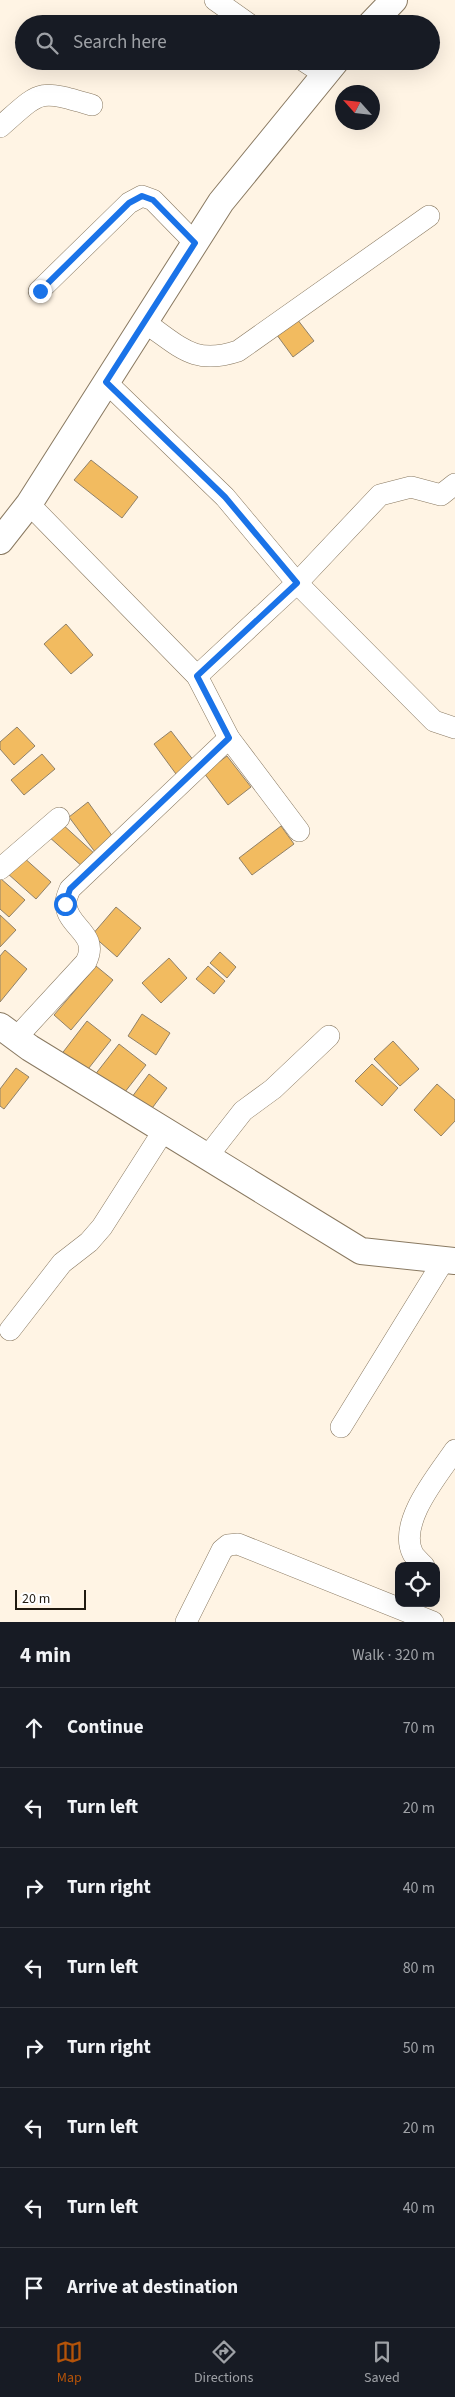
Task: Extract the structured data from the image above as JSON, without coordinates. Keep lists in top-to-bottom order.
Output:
{
  "scale_bar": "20 m",
  "north": "top left",
  "page": {
    "search": "Search here",
    "scale": "20 m",
    "heading": ["4 min", "Walk · 320 m"],
    "list": [
      ["Continue", "70 m"],
      ["Turn left", "20 m"],
      ["Turn right", "40 m"],
      ["Turn left", "80 m"],
      ["Turn right", "50 m"],
      ["Turn left", "20 m"],
      ["Turn left", "40 m"],
      "Arrive at destination"
    ],
    "nav": ["Map", "Directions", "Saved"]
  }
}
